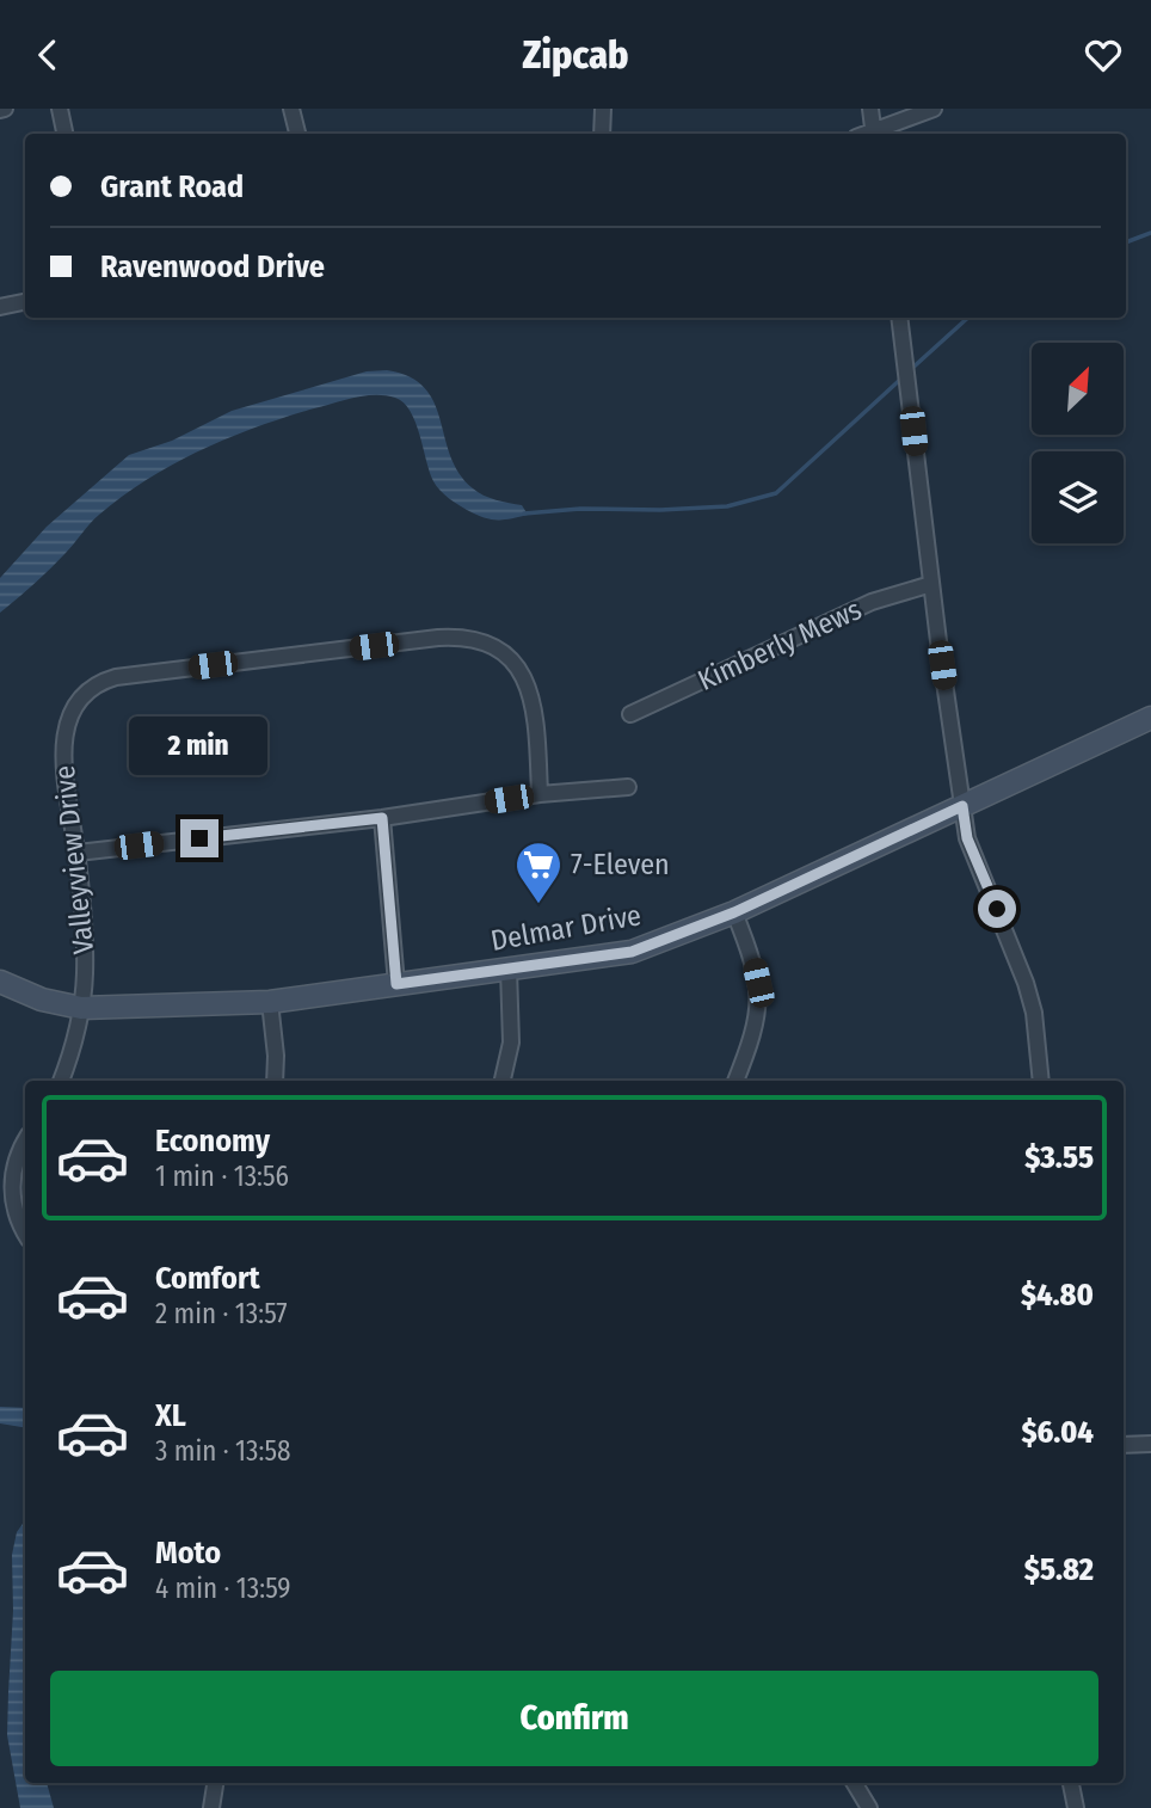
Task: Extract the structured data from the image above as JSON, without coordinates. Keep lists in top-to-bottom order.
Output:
{
  "streets": {
    "street": ["Kimberly Mews", "Valleyview Drive", "Delmar Drive"]
  },
  "crossings": [
    ["Valleyview Drive", "Delmar Drive"]
  ],
  "places": {
    "supermarket": ["7-Eleven"]
  },
  "north": "top right",
  "page": {
    "header": "Zipcab",
    "banner": ["Grant Road", "Ravenwood Drive"],
    "bubble": "2 min",
    "list": [
      {
        "name": "Economy",
        "note": "1 min · 13:56",
        "value": "$3.55"
      },
      {
        "name": "Comfort",
        "note": "2 min · 13:57",
        "value": "$4.80"
      },
      {
        "name": "XL",
        "note": "3 min · 13:58",
        "value": "$6.04"
      },
      {
        "name": "Moto",
        "note": "4 min · 13:59",
        "value": "$5.82"
      }
    ],
    "buttons": "Confirm"
  }
}
